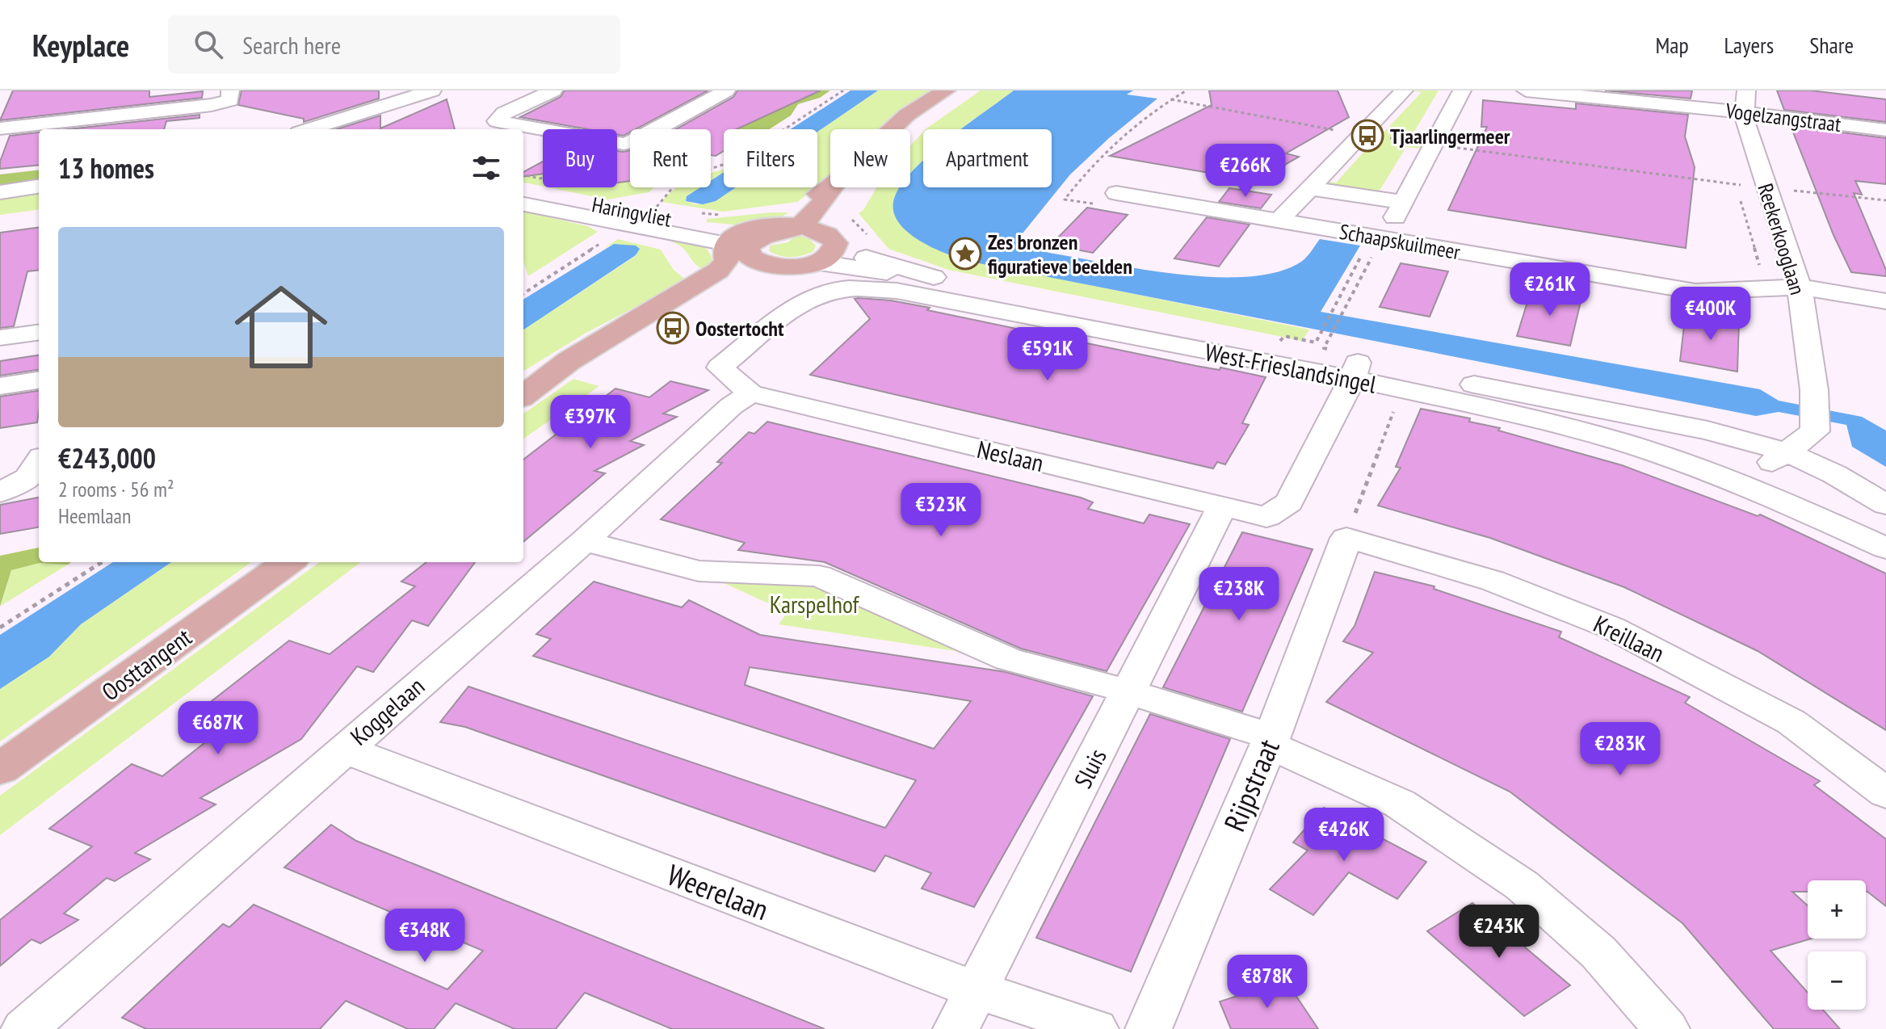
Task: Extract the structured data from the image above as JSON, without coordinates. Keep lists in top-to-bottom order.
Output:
{
  "streets": {
    "main road": ["Oosttangent"],
    "street": [
      "Vogelzangstraat",
      "Haringvliet",
      "Reekerkooglaan",
      "Schaapskuilmeer",
      "West-Frieslandsingel",
      "Neslaan",
      "Kreillaan",
      "Koggelaan",
      "Sluis",
      "Rijpstraat",
      "Weerelaan"
    ]
  },
  "crossings": [
    ["Vogelzangstraat", "Reekerkooglaan"],
    ["Reekerkooglaan", "Schaapskuilmeer"],
    ["Reekerkooglaan", "West-Frieslandsingel"],
    ["West-Frieslandsingel", "Neslaan"],
    ["Neslaan", "Koggelaan"],
    ["Neslaan", "Sluis"],
    ["Kreillaan", "Rijpstraat"],
    ["Koggelaan", "Weerelaan"],
    ["Sluis", "Weerelaan"]
  ],
  "parks": ["Karspelhof"],
  "places": {
    "bus stop": ["Tjaarlingermeer", "Oostertocht"],
    "place": ["Zes bronzen figuratieve beelden"]
  },
  "page": {
    "header": "Keyplace",
    "search": "Search here",
    "nav": ["Map", "Layers", "Share"],
    "chip": [
      "Buy",
      "Rent",
      "Filters",
      "New",
      "Apartment"
    ],
    "heading": "13 homes",
    "price": [
      "€266K",
      "€261K",
      "€400K",
      "€591K",
      "€397K",
      "€323K",
      "€238K",
      "€687K",
      "€283K",
      "€426K",
      "€243K",
      "€348K",
      "€878K"
    ],
    "list": [
      {
        "name": "€243,000",
        "note": "2 rooms · 56 m² · Heemlaan"
      }
    ],
    "map_buttons": ["+", "−"]
  }
}
